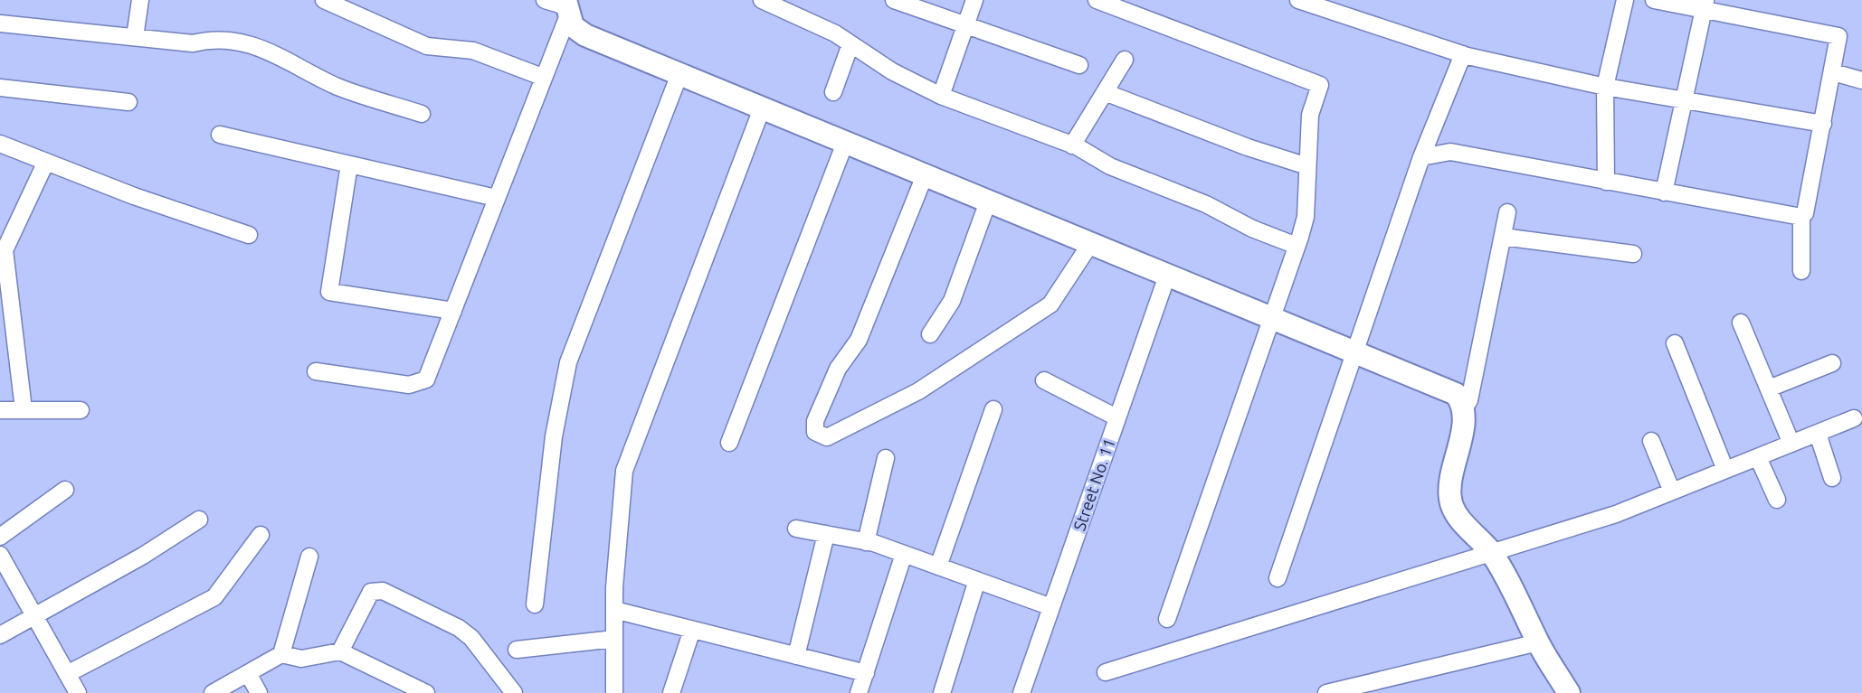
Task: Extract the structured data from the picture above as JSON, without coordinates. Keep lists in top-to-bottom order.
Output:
{
  "streets": {
    "street": ["Street No. 11"]
  }
}
